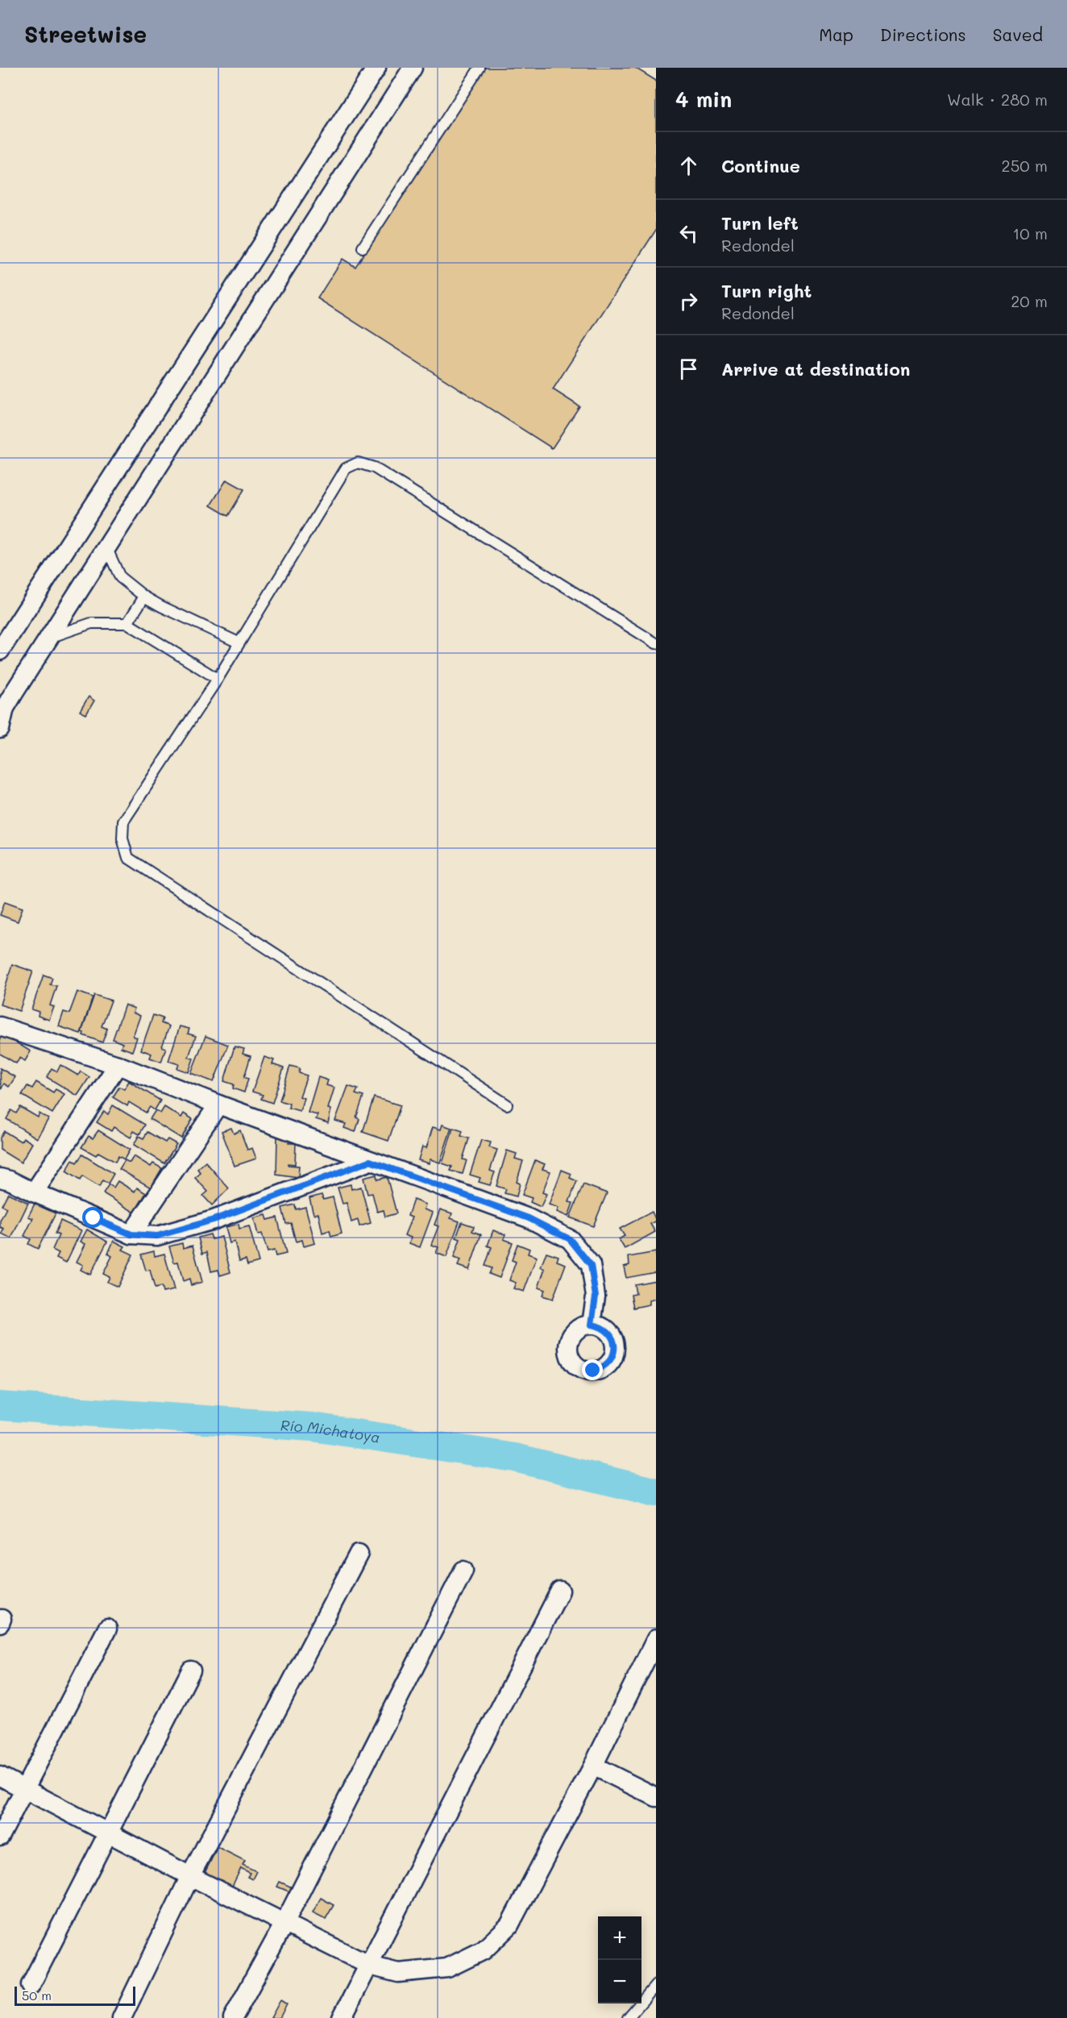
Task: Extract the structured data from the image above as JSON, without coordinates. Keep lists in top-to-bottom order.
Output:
{
  "water": ["Río Michatoya"],
  "scale_bar": "50 m",
  "page": {
    "header": "Streetwise",
    "nav": ["Map", "Directions", "Saved"],
    "heading": ["4 min", "Walk · 280 m"],
    "list": [
      ["Continue", "250 m"],
      ["Turn left", "Redondel", "10 m"],
      ["Turn right", "Redondel", "20 m"],
      "Arrive at destination"
    ],
    "map_buttons": ["+", "−"],
    "scale": "50 m"
  }
}
